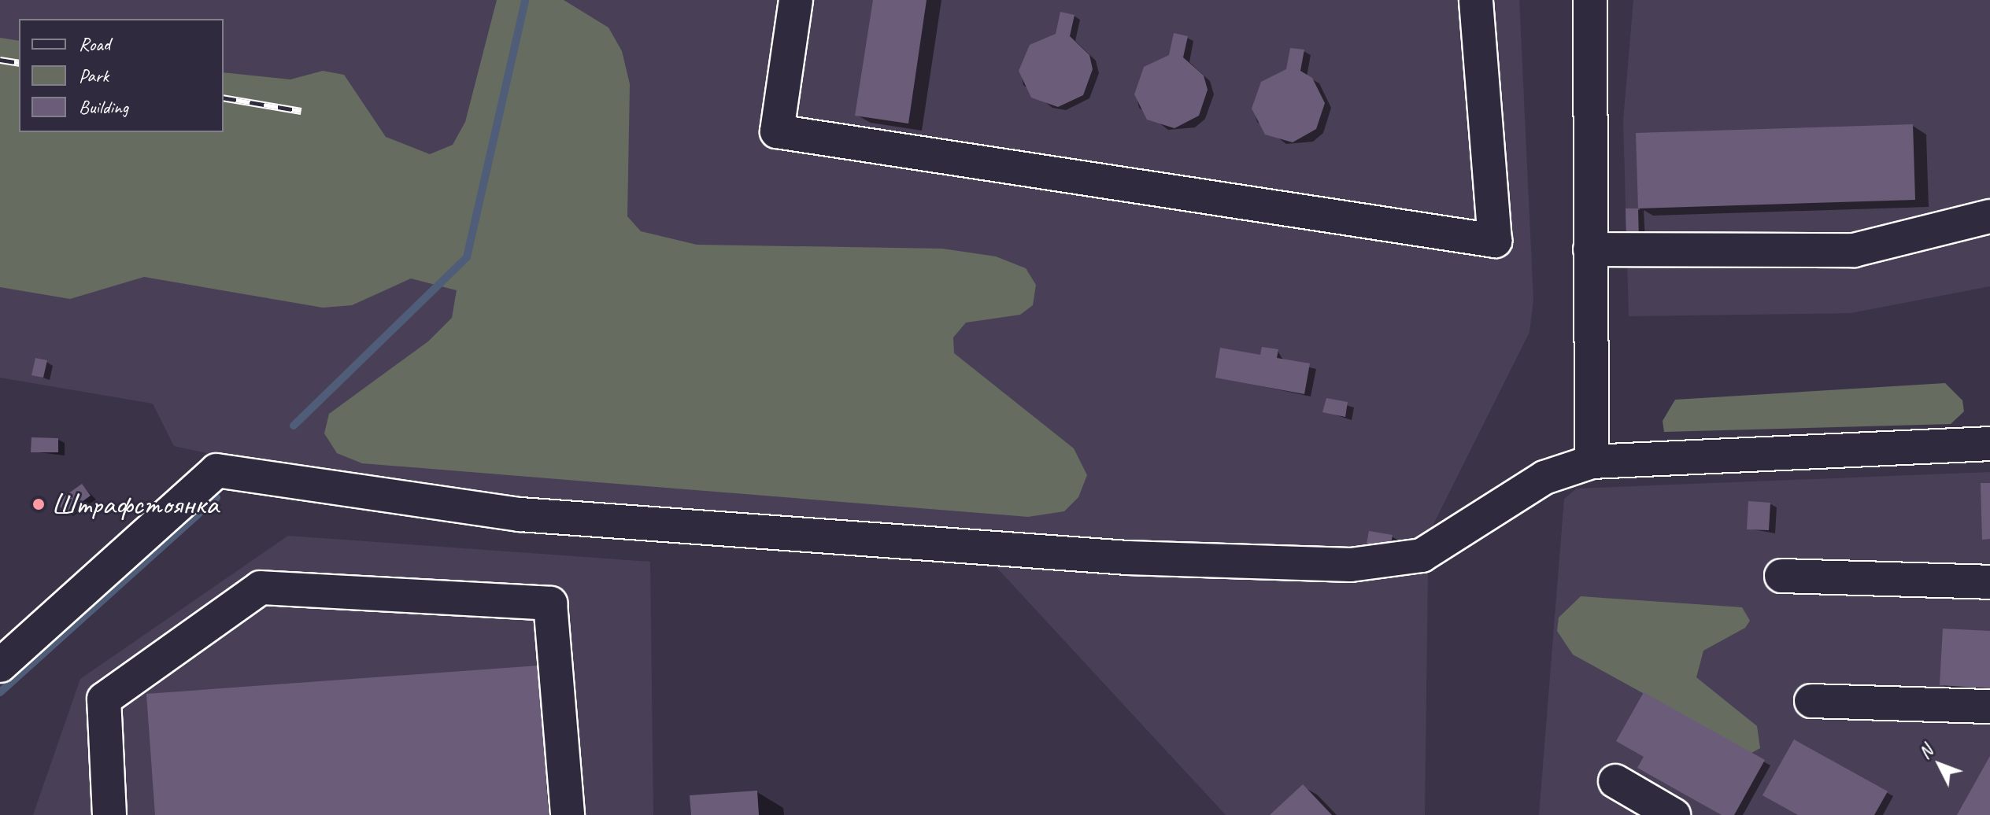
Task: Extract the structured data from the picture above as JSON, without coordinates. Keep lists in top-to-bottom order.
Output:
{
  "places": ["Штрафстоянка"],
  "legend": ["Road", "Park", "Building"],
  "north": "top left"
}
